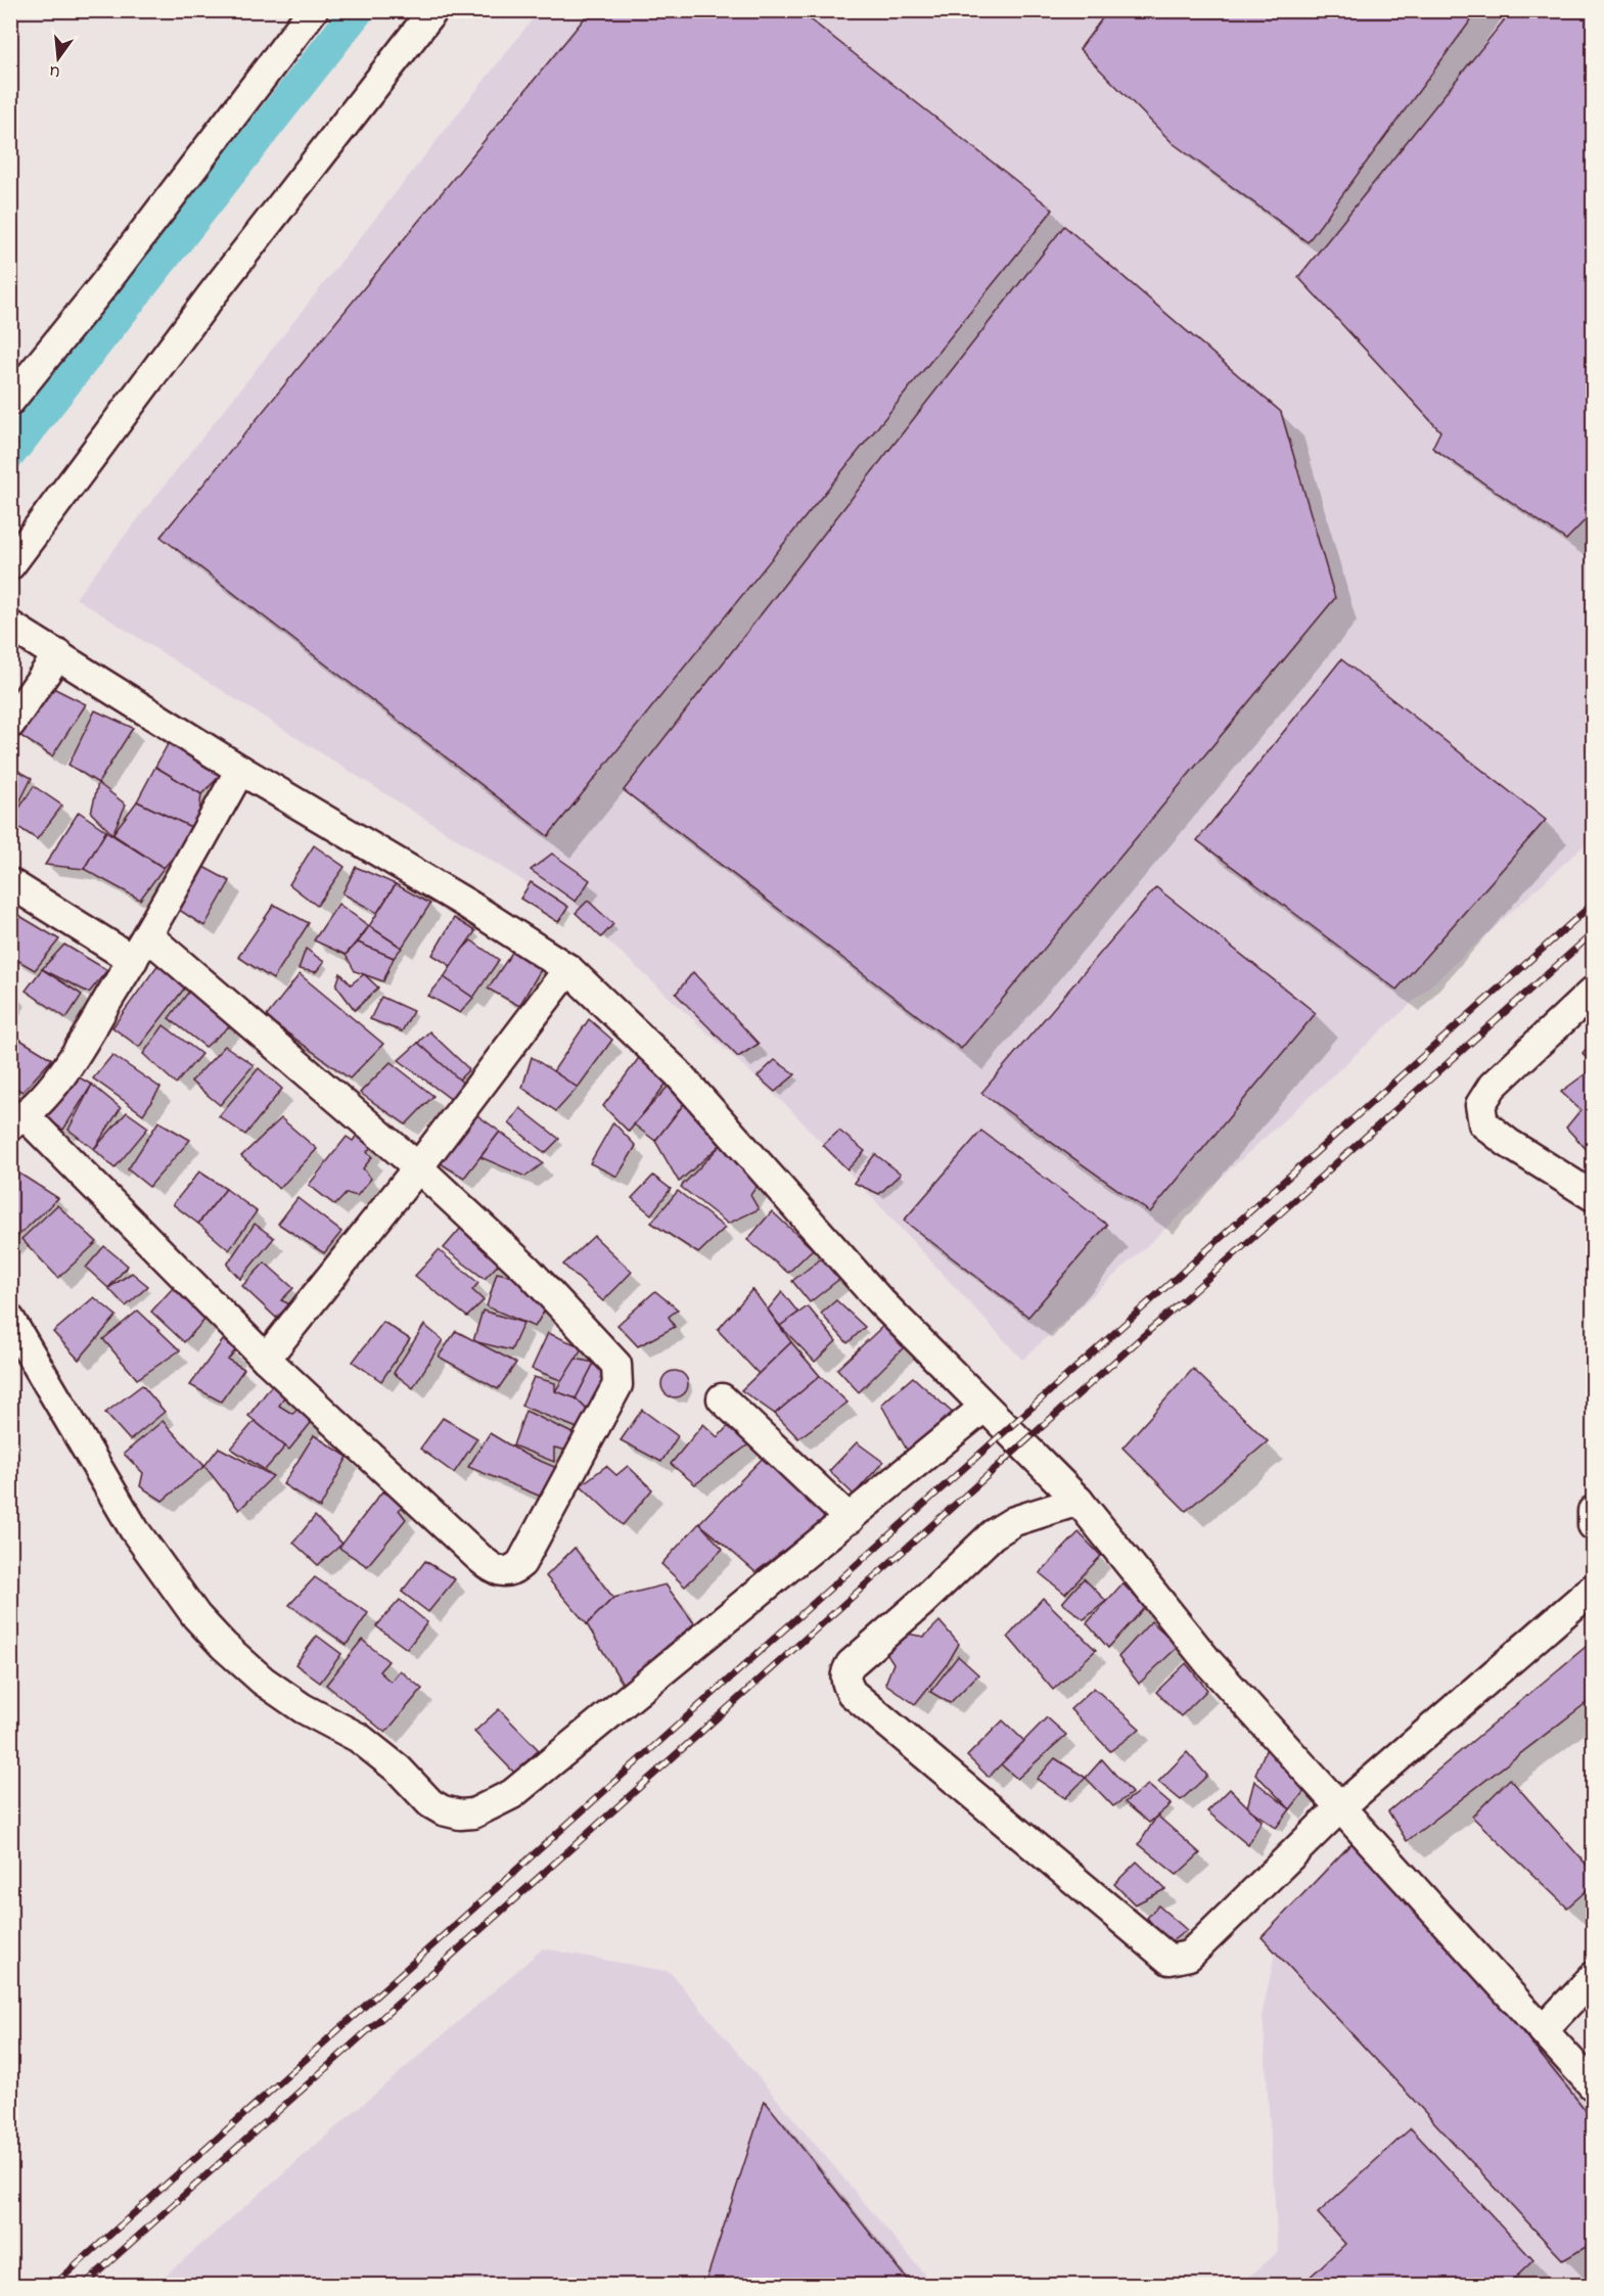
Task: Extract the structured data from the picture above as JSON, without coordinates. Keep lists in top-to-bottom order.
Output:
{
  "north": "bottom"
}
